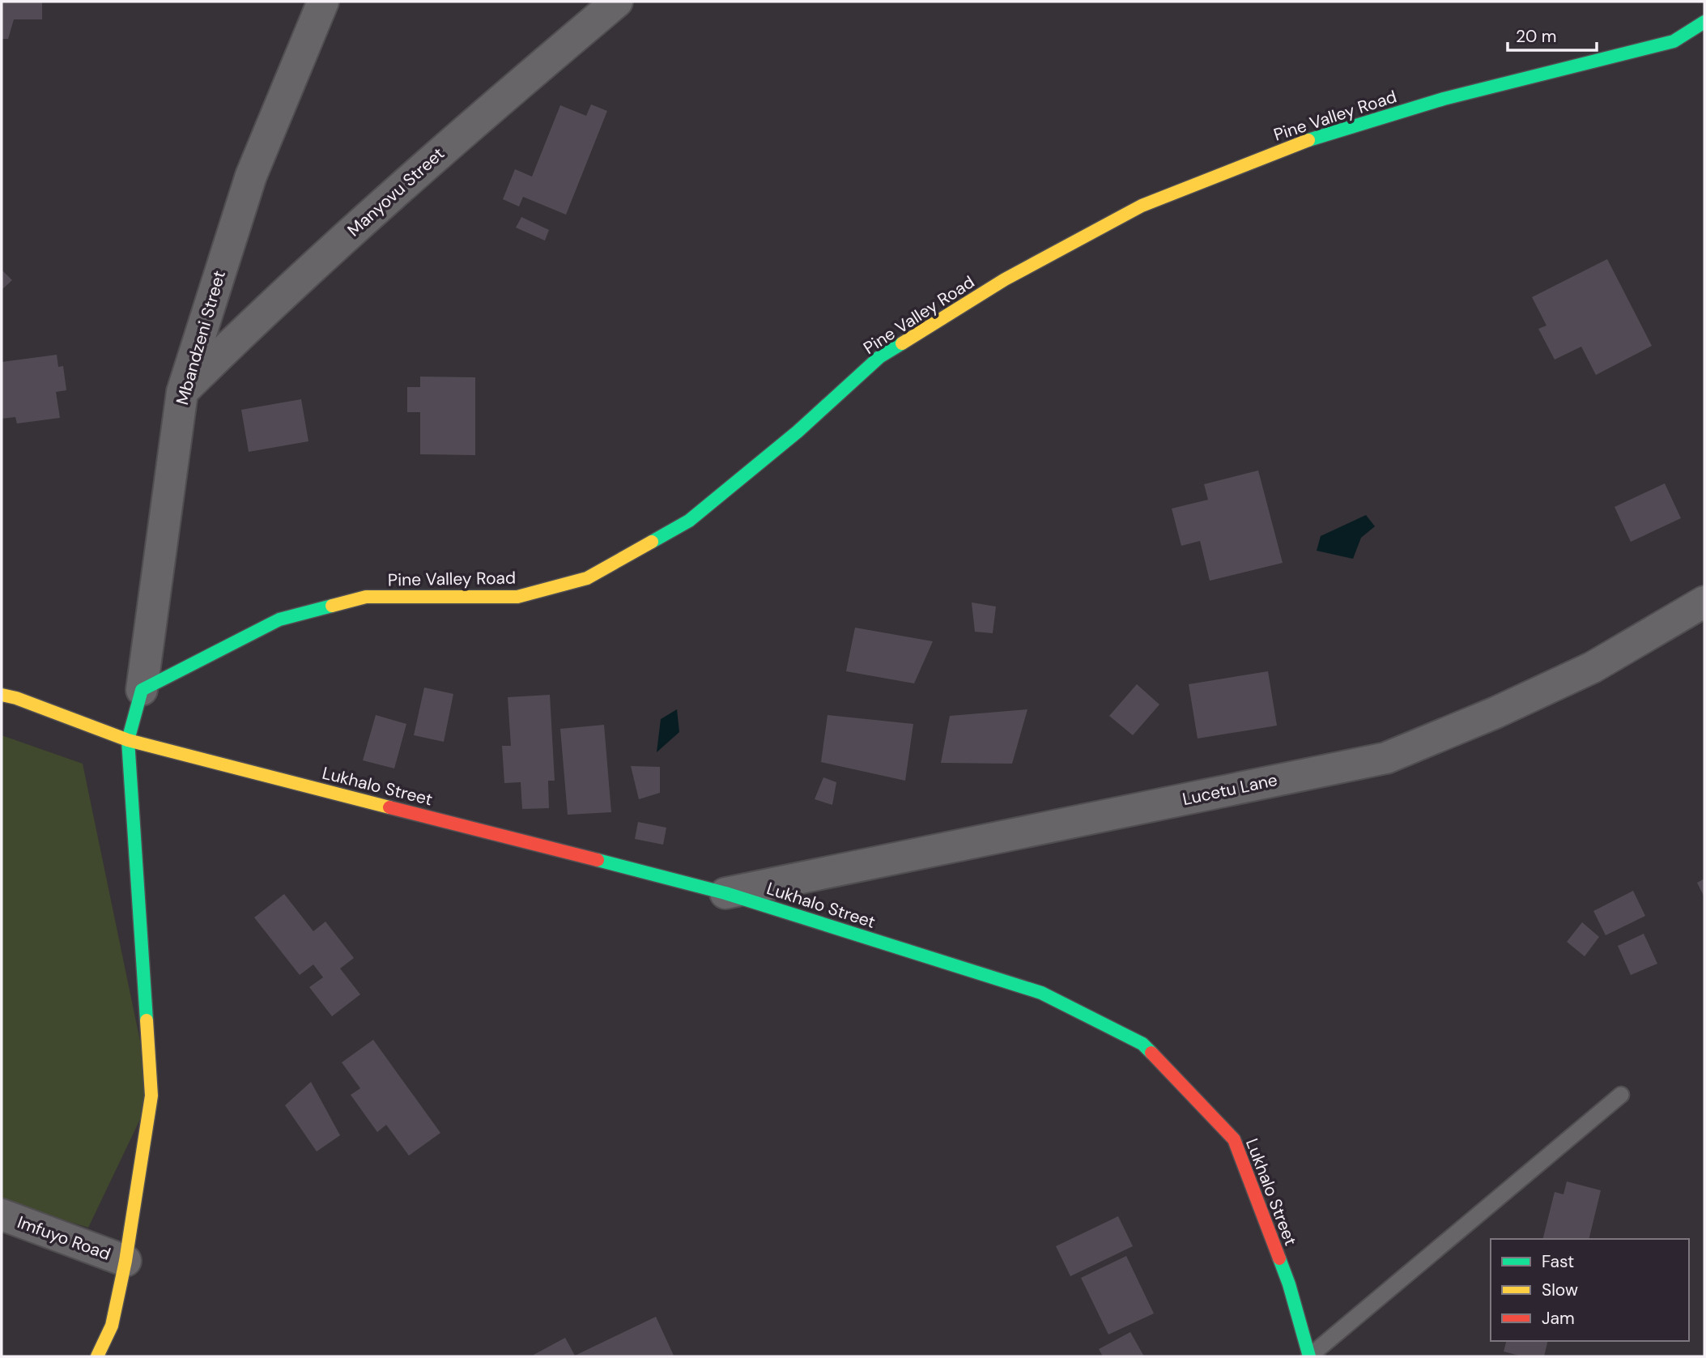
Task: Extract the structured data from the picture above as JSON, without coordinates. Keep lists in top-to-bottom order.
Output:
{
  "streets": {
    "main road": ["Pine Valley Road", "Lukhalo Street"],
    "street": [
      "Manyovu Street",
      "Mbandzeni Street",
      "Lucetu Lane",
      "Imfuyo Road"
    ]
  },
  "crossings": [
    ["Pine Valley Road", "Mbandzeni Street"],
    ["Manyovu Street", "Mbandzeni Street"],
    ["Lukhalo Street", "Lucetu Lane"]
  ],
  "legend": ["Fast", "Slow", "Jam"],
  "scale_bar": "20 m"
}
